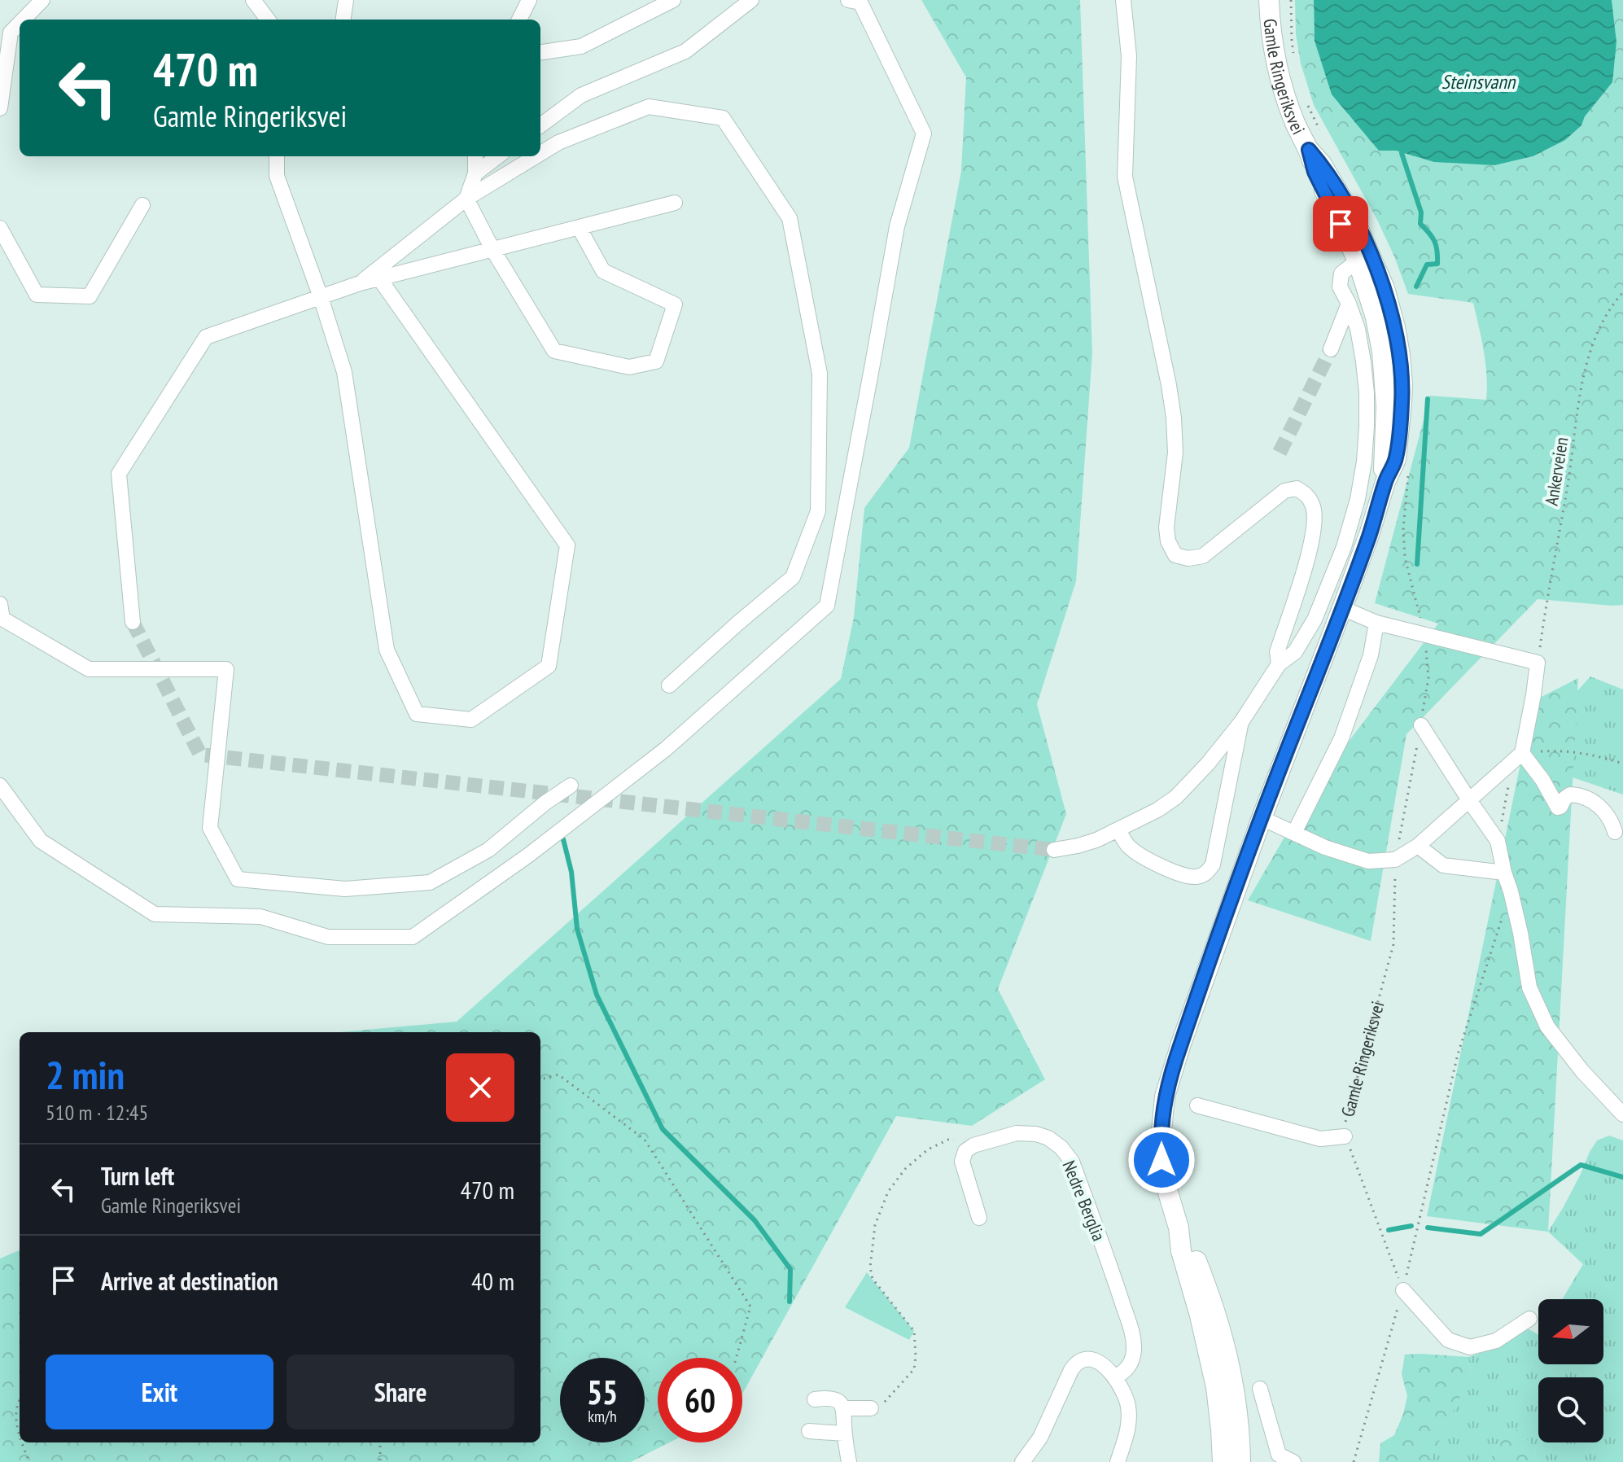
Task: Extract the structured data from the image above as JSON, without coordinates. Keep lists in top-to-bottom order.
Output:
{
  "streets": {
    "main road": ["Gamle Ringeriksvei"],
    "street": ["Nedre Berglia"],
    "path": ["Ankerveien"]
  },
  "water": ["Steinsvann"],
  "north": "left",
  "page": {
    "turn": ["470 m", "Gamle Ringeriksvei"],
    "heading": ["2 min", "510 m · 12:45"],
    "list": [
      {
        "name": "Turn left",
        "note": "Gamle Ringeriksvei",
        "value": "470 m"
      },
      {
        "name": "Arrive at destination",
        "value": "40 m"
      }
    ],
    "buttons": ["Exit", "Share"],
    "speed": "55 km/h",
    "limit": "60"
  }
}
